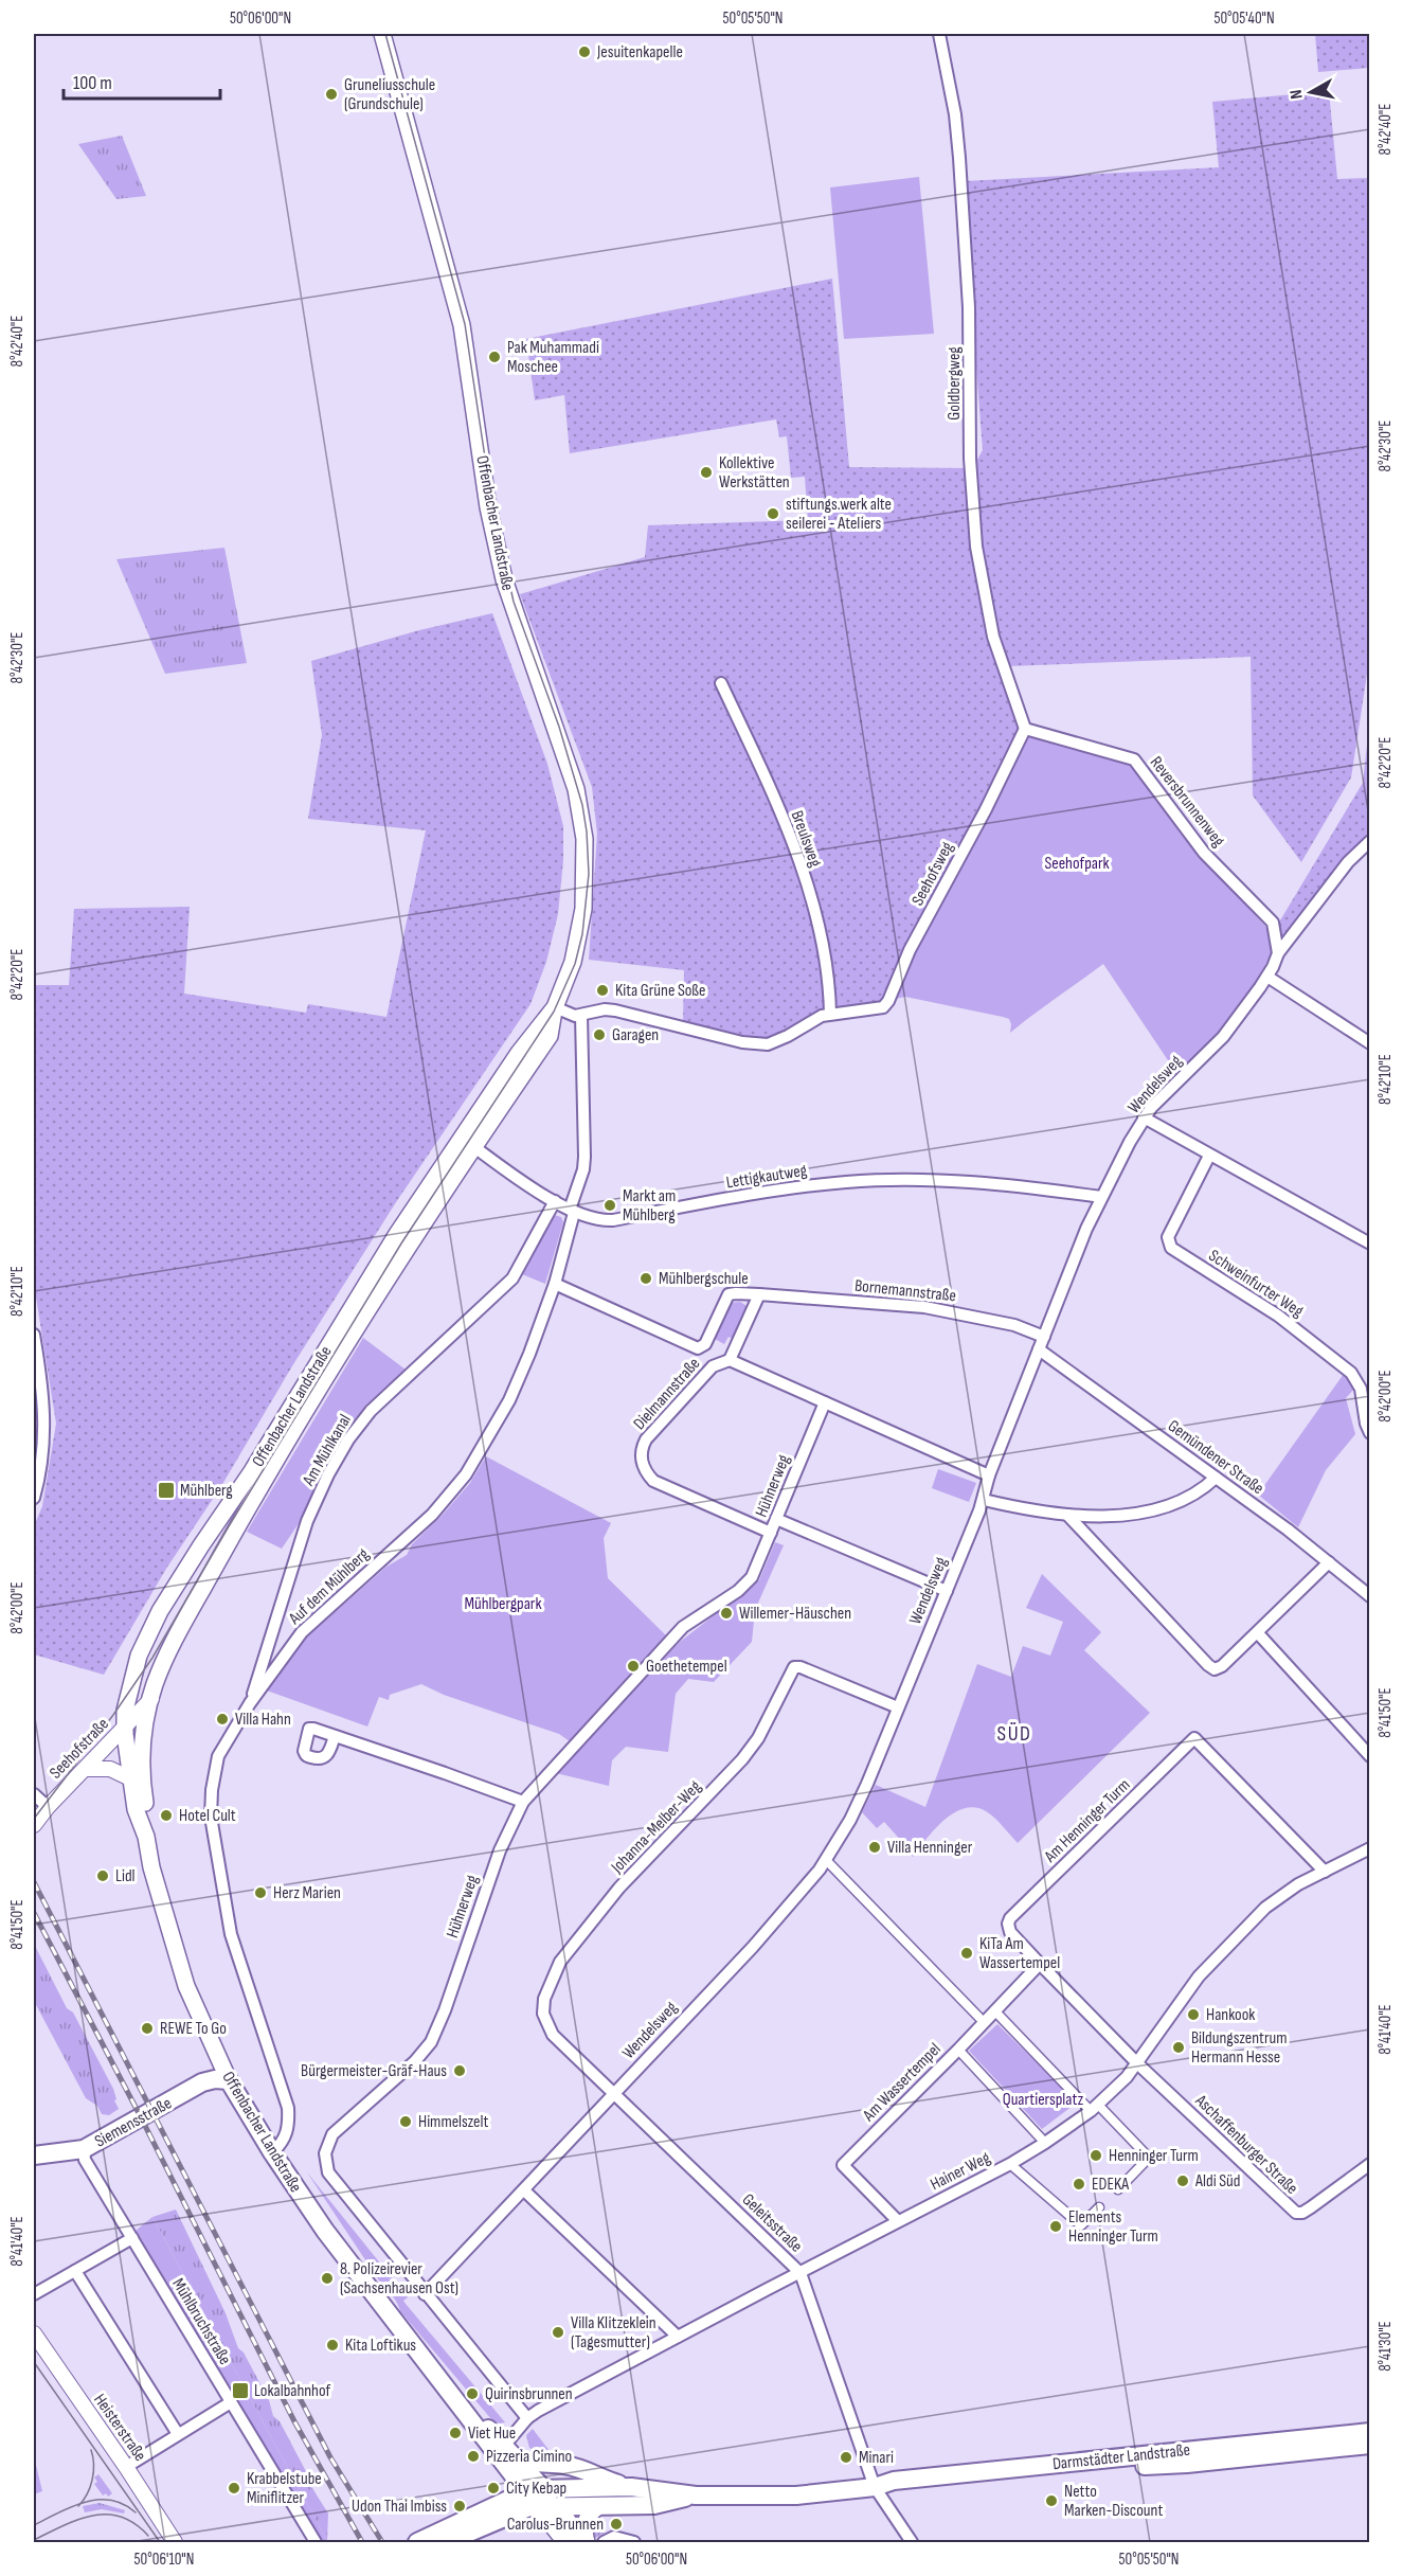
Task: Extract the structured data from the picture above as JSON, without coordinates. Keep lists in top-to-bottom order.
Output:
{
  "streets": {
    "main road": ["Offenbacher Landstraße", "Siemensstraße", "Darmstädter Landstraße"],
    "street": [
      "Goldbergweg",
      "Reversbrunnenweg",
      "Breulsweg",
      "Seehofsweg",
      "Wendelsweg",
      "Lettigkautweg",
      "Schweinfurter Weg",
      "Bornemannstraße",
      "Dielmannstraße",
      "Am Mühlkanal",
      "Gemündener Straße",
      "Hühnerweg",
      "Auf dem Mühlberg",
      "Seehofstraße",
      "Am Henninger Turm",
      "Johanna-Melber-Weg",
      "Am Wassertempel",
      "Aschaffenburger Straße",
      "Hainer Weg",
      "Geleitsstraße",
      "Mühlbruchstraße",
      "Heisterstraße"
    ]
  },
  "crossings": [
    ["Goldbergweg", "Reversbrunnenweg"],
    ["Goldbergweg", "Seehofsweg"],
    ["Offenbacher Landstraße", "Lettigkautweg"],
    ["Offenbacher Landstraße", "Auf dem Mühlberg"],
    ["Offenbacher Landstraße", "Seehofstraße"],
    ["Offenbacher Landstraße", "Siemensstraße"],
    ["Offenbacher Landstraße", "Hainer Weg"],
    ["Offenbacher Landstraße", "Darmstädter Landstraße"],
    ["Reversbrunnenweg", "Seehofsweg"],
    ["Reversbrunnenweg", "Wendelsweg"],
    ["Breulsweg", "Seehofsweg"],
    ["Wendelsweg", "Lettigkautweg"],
    ["Wendelsweg", "Bornemannstraße"],
    ["Wendelsweg", "Gemündener Straße"],
    ["Wendelsweg", "Hühnerweg"],
    ["Wendelsweg", "Johanna-Melber-Weg"],
    ["Wendelsweg", "Geleitsstraße"],
    ["Lettigkautweg", "Am Mühlkanal"],
    ["Lettigkautweg", "Auf dem Mühlberg"],
    ["Bornemannstraße", "Auf dem Mühlberg"],
    ["Dielmannstraße", "Hühnerweg"],
    ["Am Mühlkanal", "Auf dem Mühlberg"],
    ["Hühnerweg", "Hainer Weg"],
    ["Am Henninger Turm", "Am Wassertempel"],
    ["Am Henninger Turm", "Aschaffenburger Straße"],
    ["Am Henninger Turm", "Hainer Weg"],
    ["Johanna-Melber-Weg", "Geleitsstraße"],
    ["Am Wassertempel", "Hainer Weg"],
    ["Siemensstraße", "Mühlbruchstraße"],
    ["Aschaffenburger Straße", "Hainer Weg"],
    ["Hainer Weg", "Geleitsstraße"],
    ["Geleitsstraße", "Darmstädter Landstraße"]
  ],
  "districts": ["SÜD"],
  "parks": ["Seehofpark", "Mühlbergpark", "Quartiersplatz"],
  "places": {
    "other": [
      "Jesuitenkapelle",
      "Gruneliusschule (Grundschule)",
      "Pak Muhammadi Moschee",
      "Kollektive Werkstätten",
      "stiftungs.werk alte seilerei - Ateliers",
      "Kita Grüne Soße",
      "Garagen",
      "Markt am Mühlberg",
      "Mühlbergschule",
      "Willemer-Häuschen",
      "Goethetempel",
      "Villa Hahn",
      "Hotel Cult",
      "Villa Henninger",
      "Lidl",
      "Herz Marien",
      "KiTa Am Wassertempel",
      "Hankook",
      "REWE To Go",
      "Bildungszentrum Hermann Hesse",
      "Bürgermeister-Gräf-Haus",
      "Himmelszelt",
      "Henninger Turm",
      "Aldi Süd",
      "EDEKA",
      "Elements Henninger Turm",
      "8. Polizeirevier (Sachsenhausen Ost)",
      "Villa Klitzeklein (Tagesmutter)",
      "Kita Loftikus",
      "Quirinsbrunnen",
      "Viet Hue",
      "Pizzeria Cimino",
      "Minari",
      "Krabbelstube Miniflitzer",
      "City Kebap",
      "Netto Marken-Discount",
      "Udon Thai Imbiss",
      "Carolus-Brunnen"
    ],
    "transit": ["Mühlberg", "Lokalbahnhof"]
  },
  "scale_bar": "100 m",
  "north": "left",
  "coordinates": [
    "50°06'00\"N",
    "50°05'50\"N",
    "50°05'40\"N",
    "8°42'40\"E",
    "8°42'30\"E",
    "8°42'20\"E",
    "8°42'10\"E",
    "8°42'00\"E",
    "8°41'50\"E",
    "8°41'40\"E",
    "8°41'30\"E",
    "50°06'10\"N"
  ]
}
